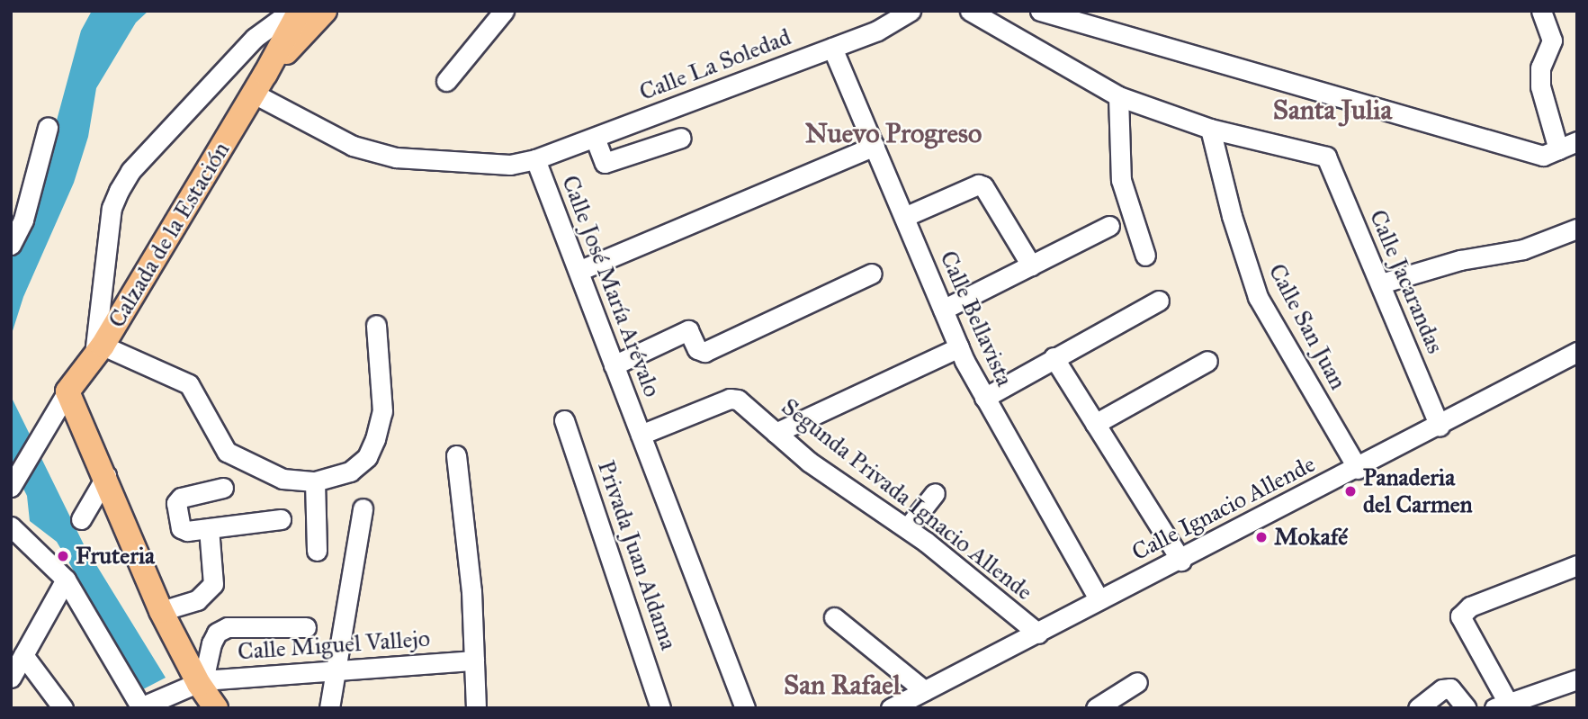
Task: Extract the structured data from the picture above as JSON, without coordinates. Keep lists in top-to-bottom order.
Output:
{
  "streets": {
    "main road": ["Calzada de la Estación"],
    "street": [
      "Calle La Soledad",
      "Calle Jacarandas",
      "Calle José María Arévalo",
      "Calle Bellavista",
      "Calle San Juan",
      "Segunda Privada Ignacio Allende",
      "Calle Ignacio Allende",
      "Privada Juan Aldama",
      "Calle Miguel Vallejo"
    ]
  },
  "crossings": [
    ["Calle La Soledad", "Calle José María Arévalo"],
    ["Calle La Soledad", "Calle Bellavista"],
    ["Calzada de la Estación", "Calle José María Arévalo"],
    ["Calle Jacarandas", "Calle San Juan"],
    ["Calle Jacarandas", "Calle Ignacio Allende"],
    ["Calle José María Arévalo", "Segunda Privada Ignacio Allende"],
    ["Calle Bellavista", "Calle Ignacio Allende"],
    ["Calle San Juan", "Calle Ignacio Allende"],
    ["Segunda Privada Ignacio Allende", "Calle Ignacio Allende"]
  ],
  "districts": ["Santa Julia", "Nuevo Progreso", "San Rafael"],
  "places": ["Panaderia del Carmen", "Mokafé", "Fruteria"]
}
